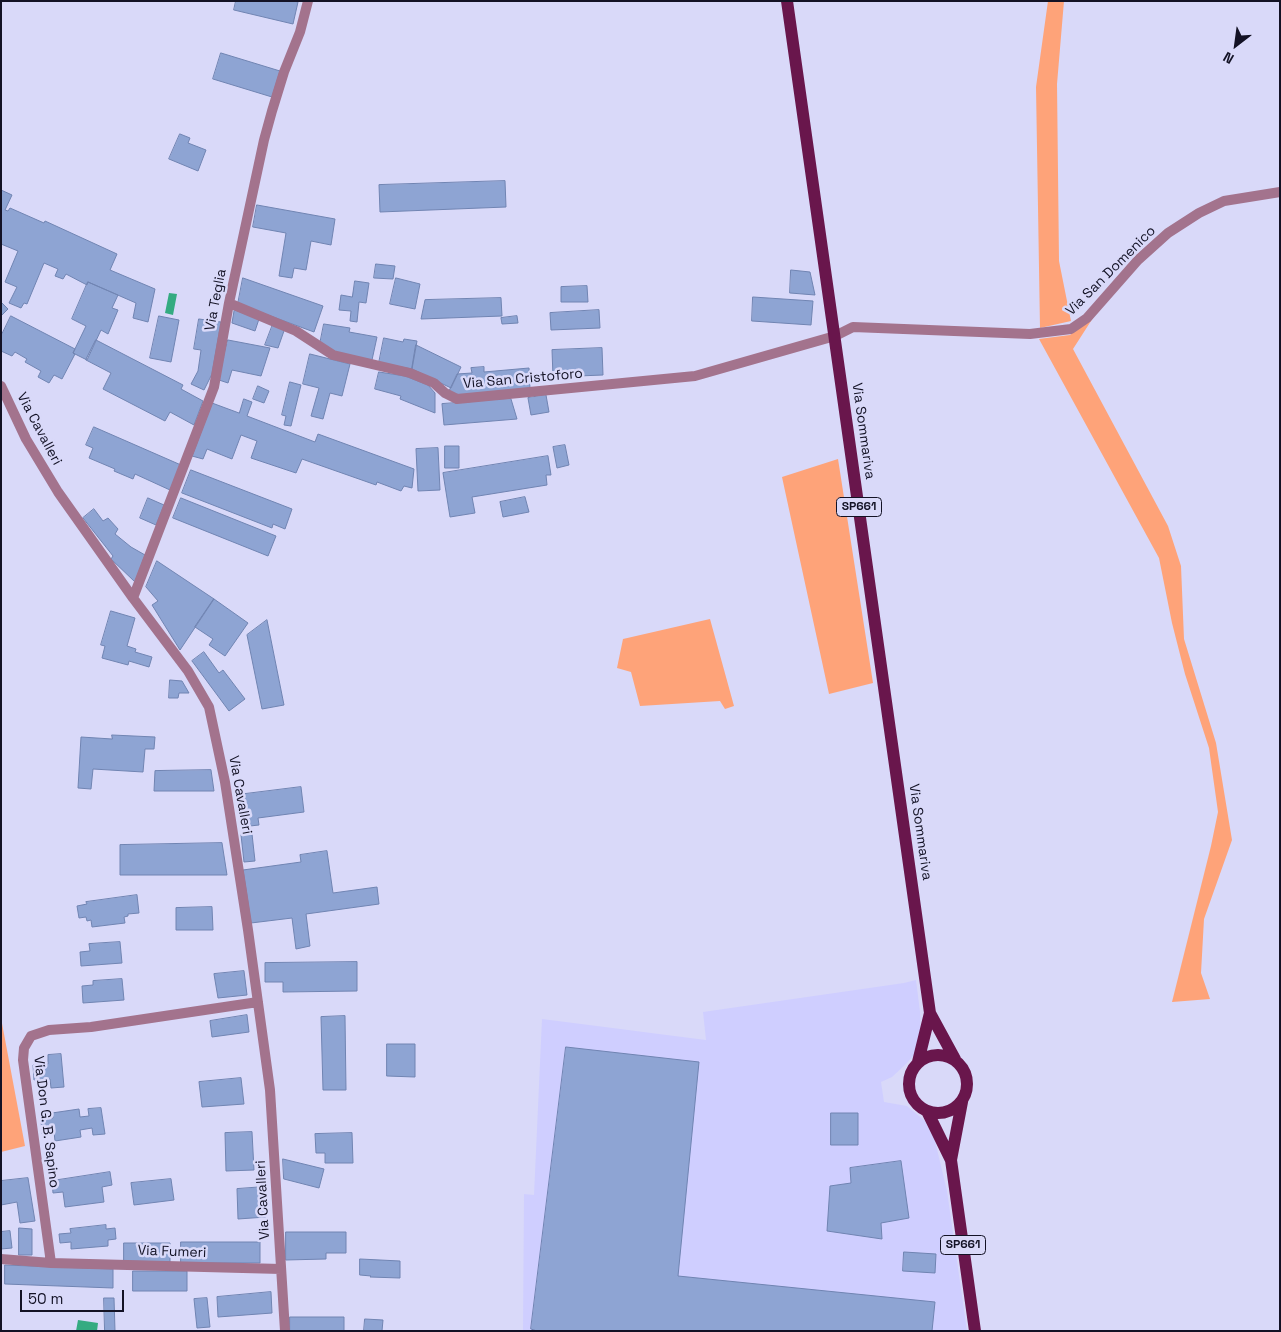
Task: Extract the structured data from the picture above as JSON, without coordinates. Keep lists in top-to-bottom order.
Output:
{
  "streets": {
    "main road": ["Via Sommariva", "SP661"],
    "street": [
      "Via San Domenico",
      "Via Teglia",
      "Via San Cristoforo",
      "Via Cavalleri",
      "Via Don G. B. Sapino",
      "Via Fumeri"
    ]
  },
  "crossings": [
    ["Via San Domenico", "Via San Cristoforo"],
    ["Via San Domenico", "Via Sommariva"],
    ["Via Teglia", "Via San Cristoforo"],
    ["Via Teglia", "Via Cavalleri"],
    ["Via San Cristoforo", "Via Sommariva"],
    ["Via Cavalleri", "Via Don G. B. Sapino"],
    ["Via Cavalleri", "Via Fumeri"],
    ["Via Sommariva", "SP661"],
    ["Via Don G. B. Sapino", "Via Fumeri"]
  ],
  "scale_bar": "50 m",
  "north": "bottom left"
}
